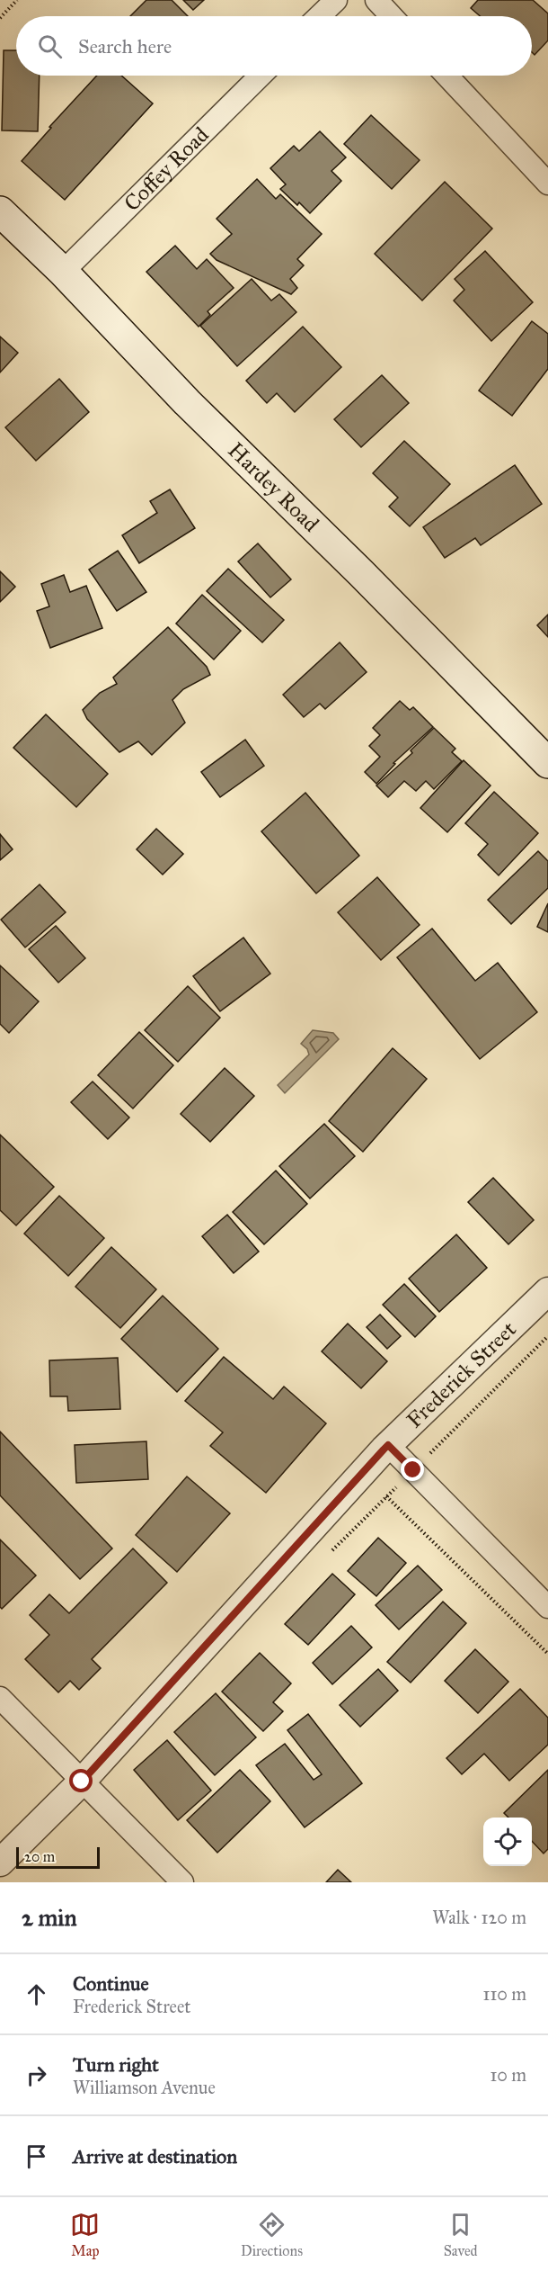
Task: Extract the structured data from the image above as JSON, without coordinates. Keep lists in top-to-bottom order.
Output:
{
  "streets": {
    "main road": ["Hardey Road"],
    "street": ["Coffey Road", "Frederick Street"]
  },
  "crossings": [
    ["Coffey Road", "Hardey Road"]
  ],
  "scale_bar": "20 m",
  "page": {
    "search": "Search here",
    "scale": "20 m",
    "heading": ["2 min", "Walk · 120 m"],
    "list": [
      ["Continue", "Frederick Street", "110 m"],
      ["Turn right", "Williamson Avenue", "10 m"],
      "Arrive at destination"
    ],
    "nav": ["Map", "Directions", "Saved"]
  }
}
